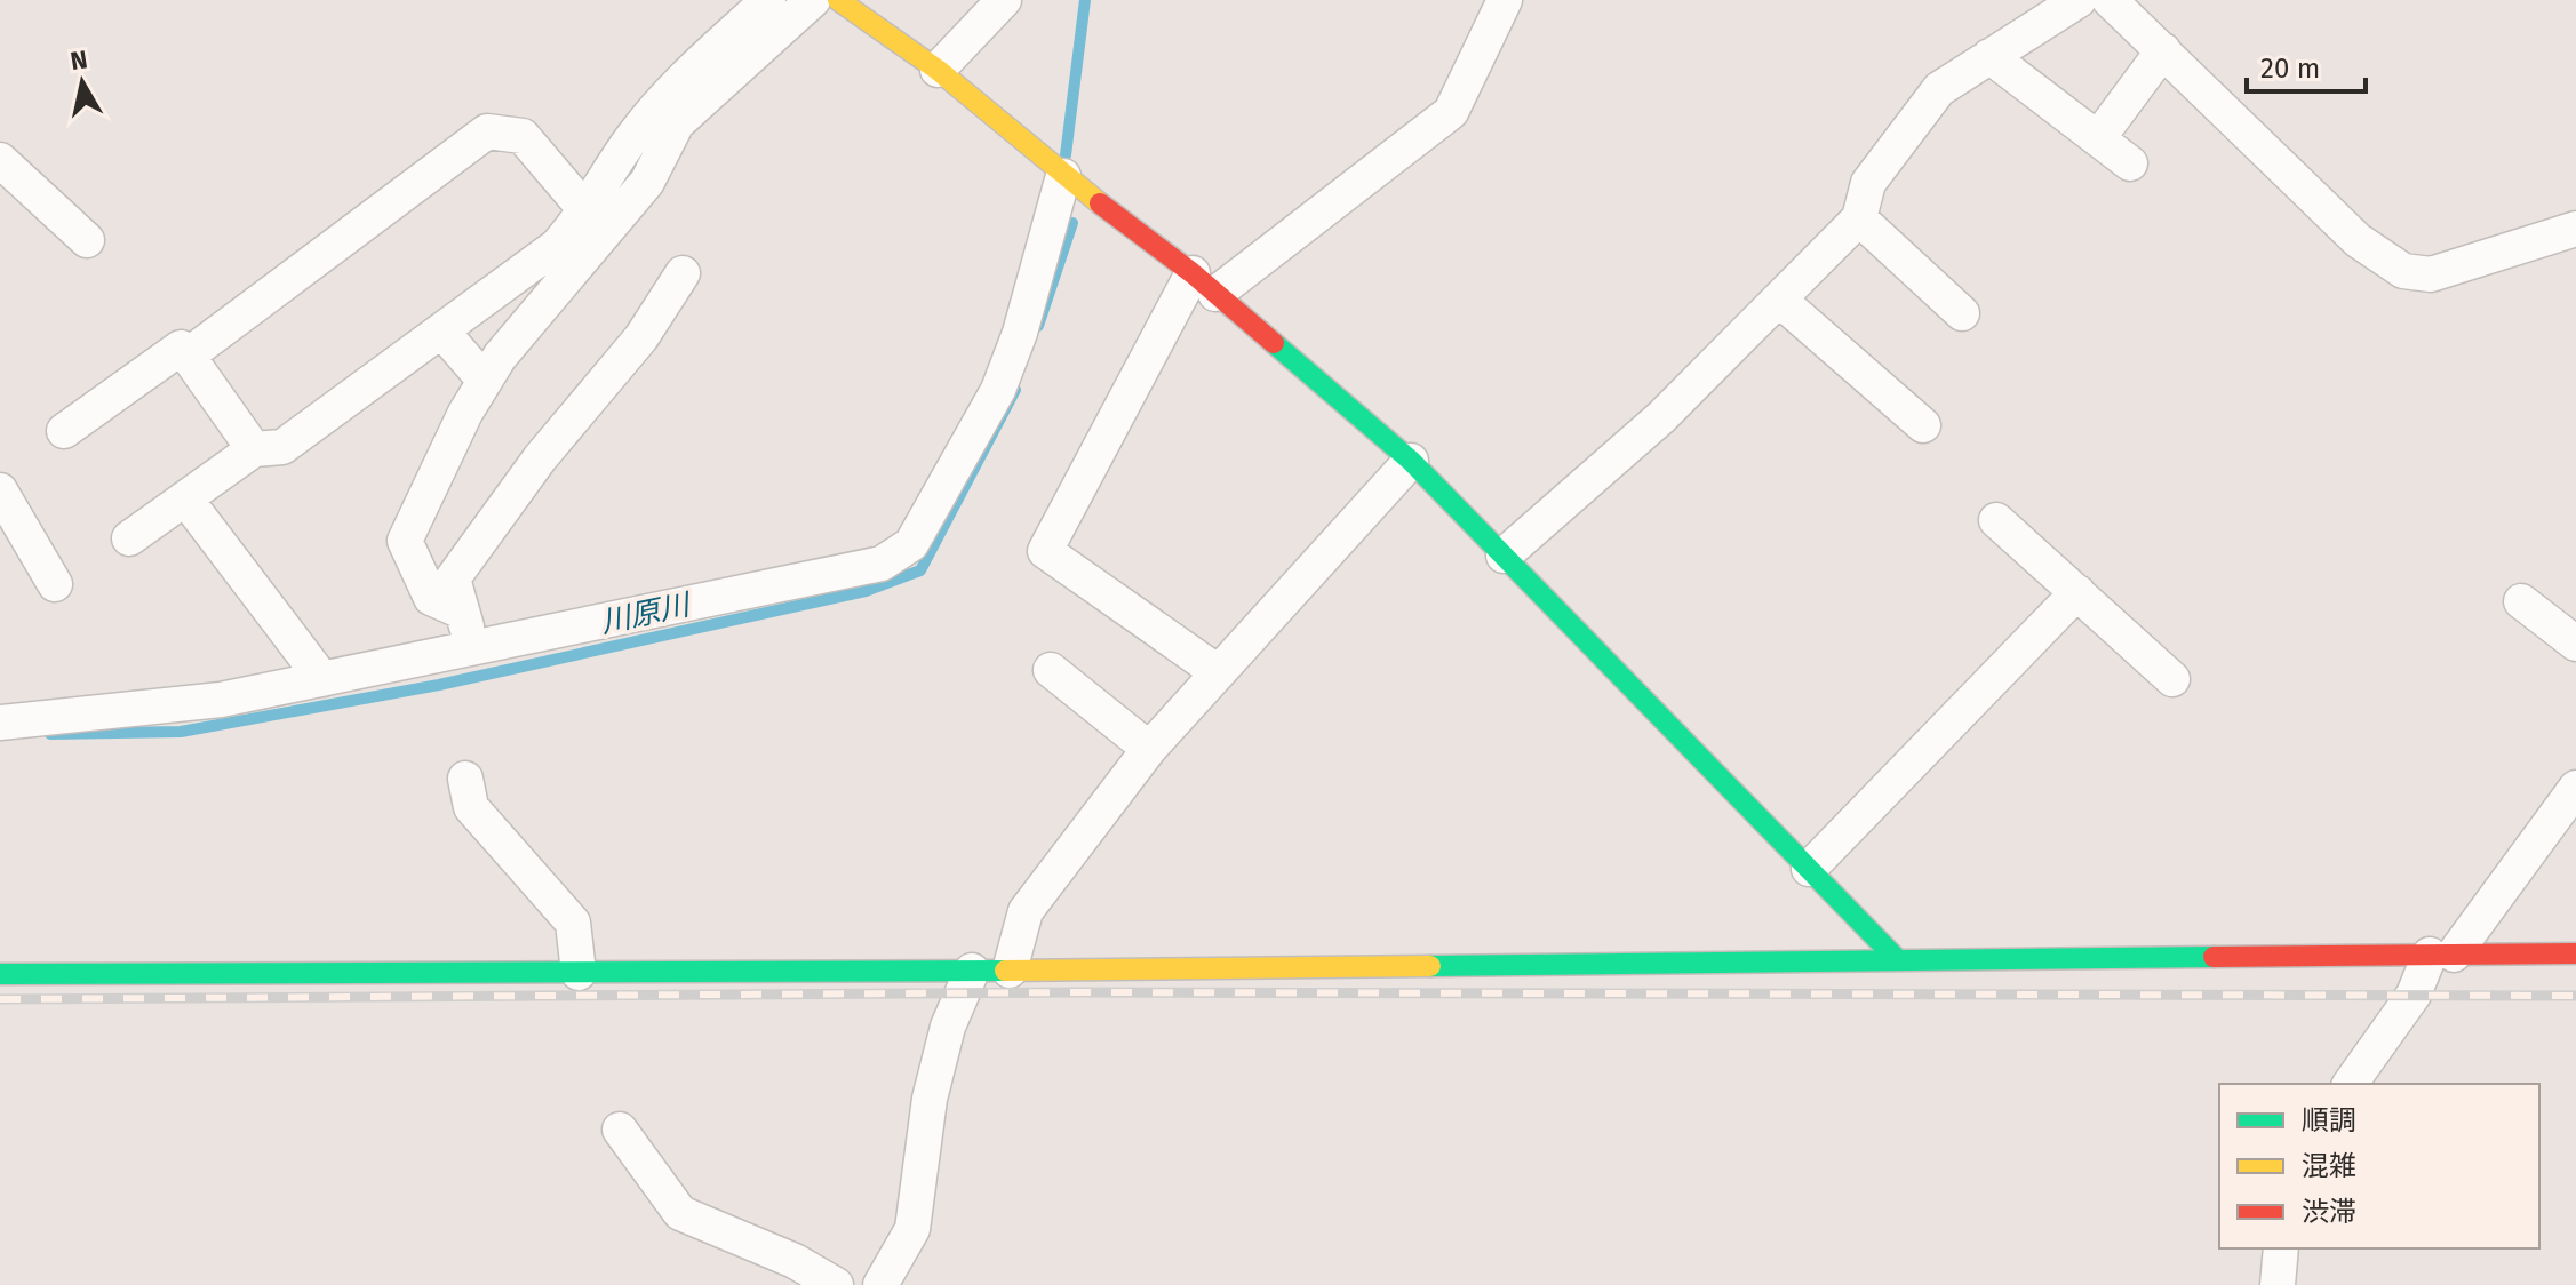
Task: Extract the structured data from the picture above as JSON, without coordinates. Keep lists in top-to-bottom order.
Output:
{
  "water": ["川原川"],
  "legend": ["順調", "混雑", "渋滞"],
  "scale_bar": "20 m",
  "north": "top"
}
